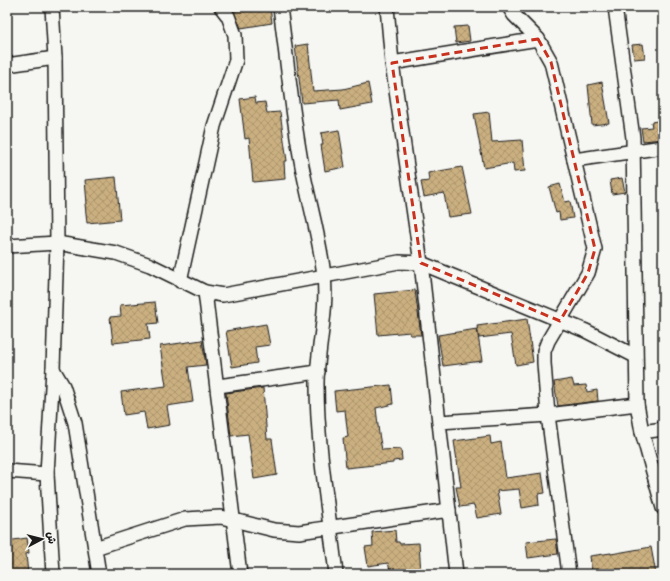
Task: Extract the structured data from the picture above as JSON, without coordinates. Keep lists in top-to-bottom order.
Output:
{
  "north": "right"
}
